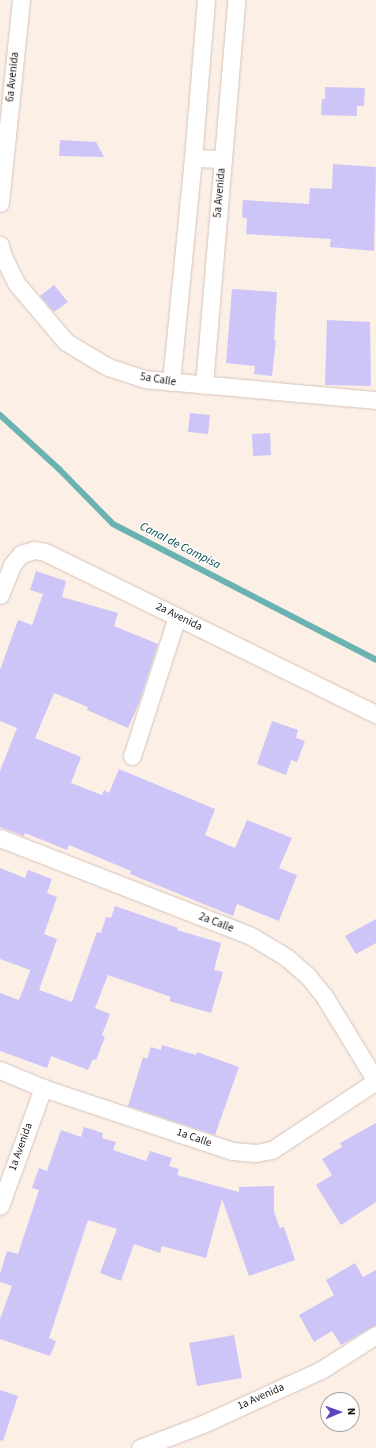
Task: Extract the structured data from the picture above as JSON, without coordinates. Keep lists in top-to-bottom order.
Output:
{
  "streets": {
    "street": [
      "6a Avenida",
      "5a Avenida",
      "5a Calle",
      "2a Avenida",
      "2a Calle",
      "1a Calle",
      "1a Avenida"
    ]
  },
  "crossings": [
    ["5a Avenida", "5a Calle"],
    ["2a Calle", "1a Calle"],
    ["1a Calle", "1a Avenida"]
  ],
  "water": ["Canal de Campisa"],
  "north": "right"
}
